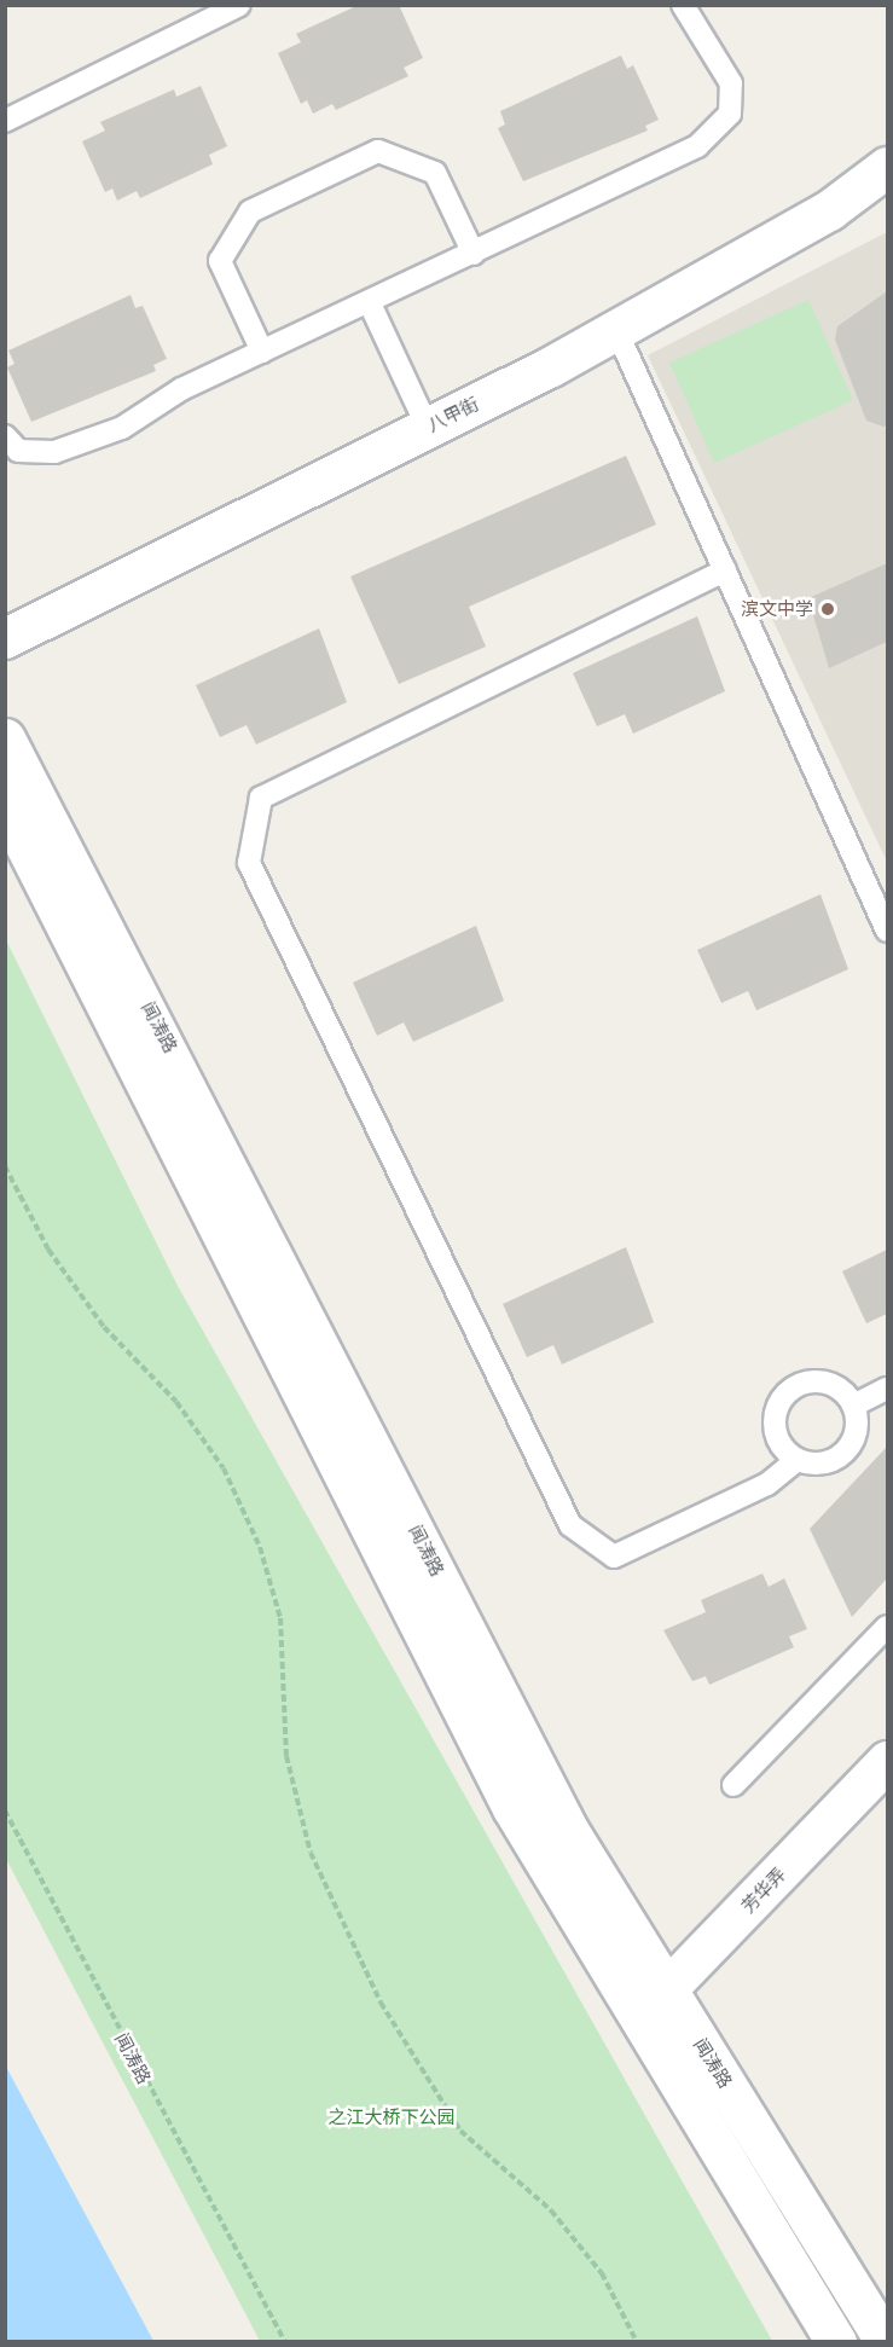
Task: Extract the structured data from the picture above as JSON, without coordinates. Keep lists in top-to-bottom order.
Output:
{
  "streets": {
    "main road": ["八甲街", "闻涛路", "芳华弄"]
  },
  "crossings": [
    ["闻涛路", "芳华弄"]
  ],
  "parks": ["之江大桥下公园"],
  "places": ["滨文中学"]
}
